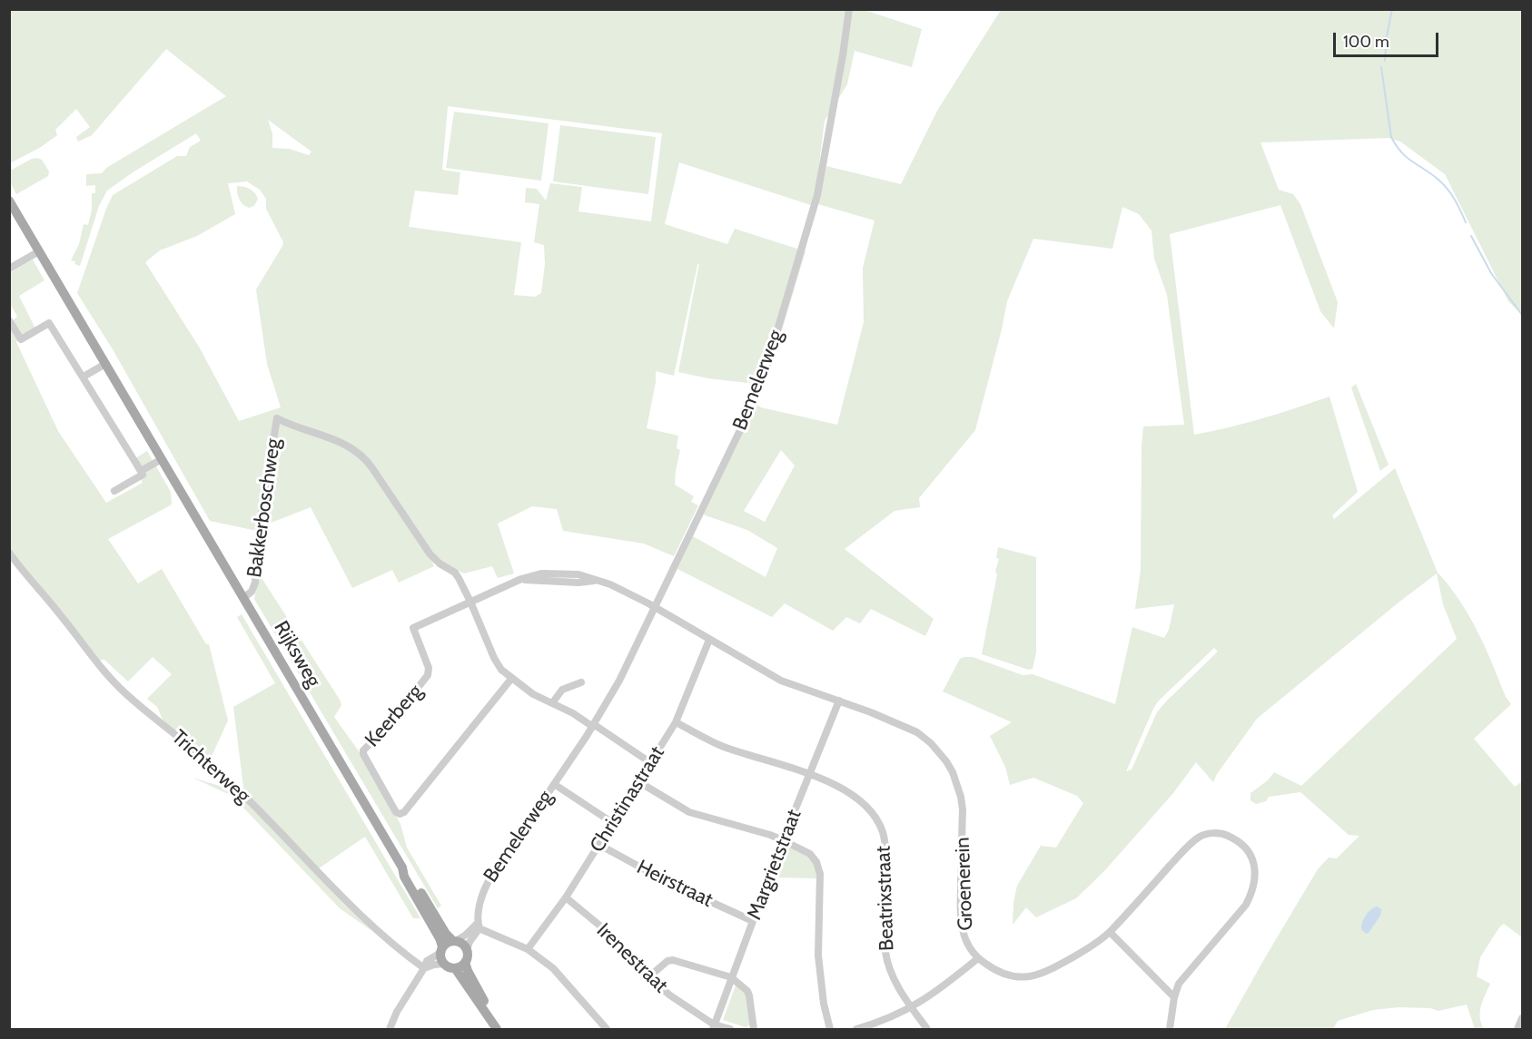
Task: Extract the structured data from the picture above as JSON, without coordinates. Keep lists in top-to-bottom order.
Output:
{
  "streets": {
    "main road": ["Rijksweg"],
    "street": [
      "Bemelerweg",
      "Bakkerboschweg",
      "Keerberg",
      "Trichterweg",
      "Christinastraat",
      "Margrietstraat",
      "Heirstraat",
      "Groenerein",
      "Beatrixstraat",
      "Irenestraat"
    ]
  },
  "crossings": [
    ["Bemelerweg", "Bakkerboschweg"],
    ["Bemelerweg", "Rijksweg"],
    ["Bemelerweg", "Christinastraat"],
    ["Bemelerweg", "Groenerein"],
    ["Bakkerboschweg", "Rijksweg"],
    ["Bakkerboschweg", "Keerberg"],
    ["Bakkerboschweg", "Groenerein"],
    ["Keerberg", "Groenerein"],
    ["Christinastraat", "Heirstraat"],
    ["Christinastraat", "Groenerein"],
    ["Christinastraat", "Beatrixstraat"],
    ["Christinastraat", "Irenestraat"],
    ["Margrietstraat", "Heirstraat"],
    ["Margrietstraat", "Groenerein"],
    ["Margrietstraat", "Beatrixstraat"],
    ["Margrietstraat", "Irenestraat"]
  ],
  "scale_bar": "100 m"
}
